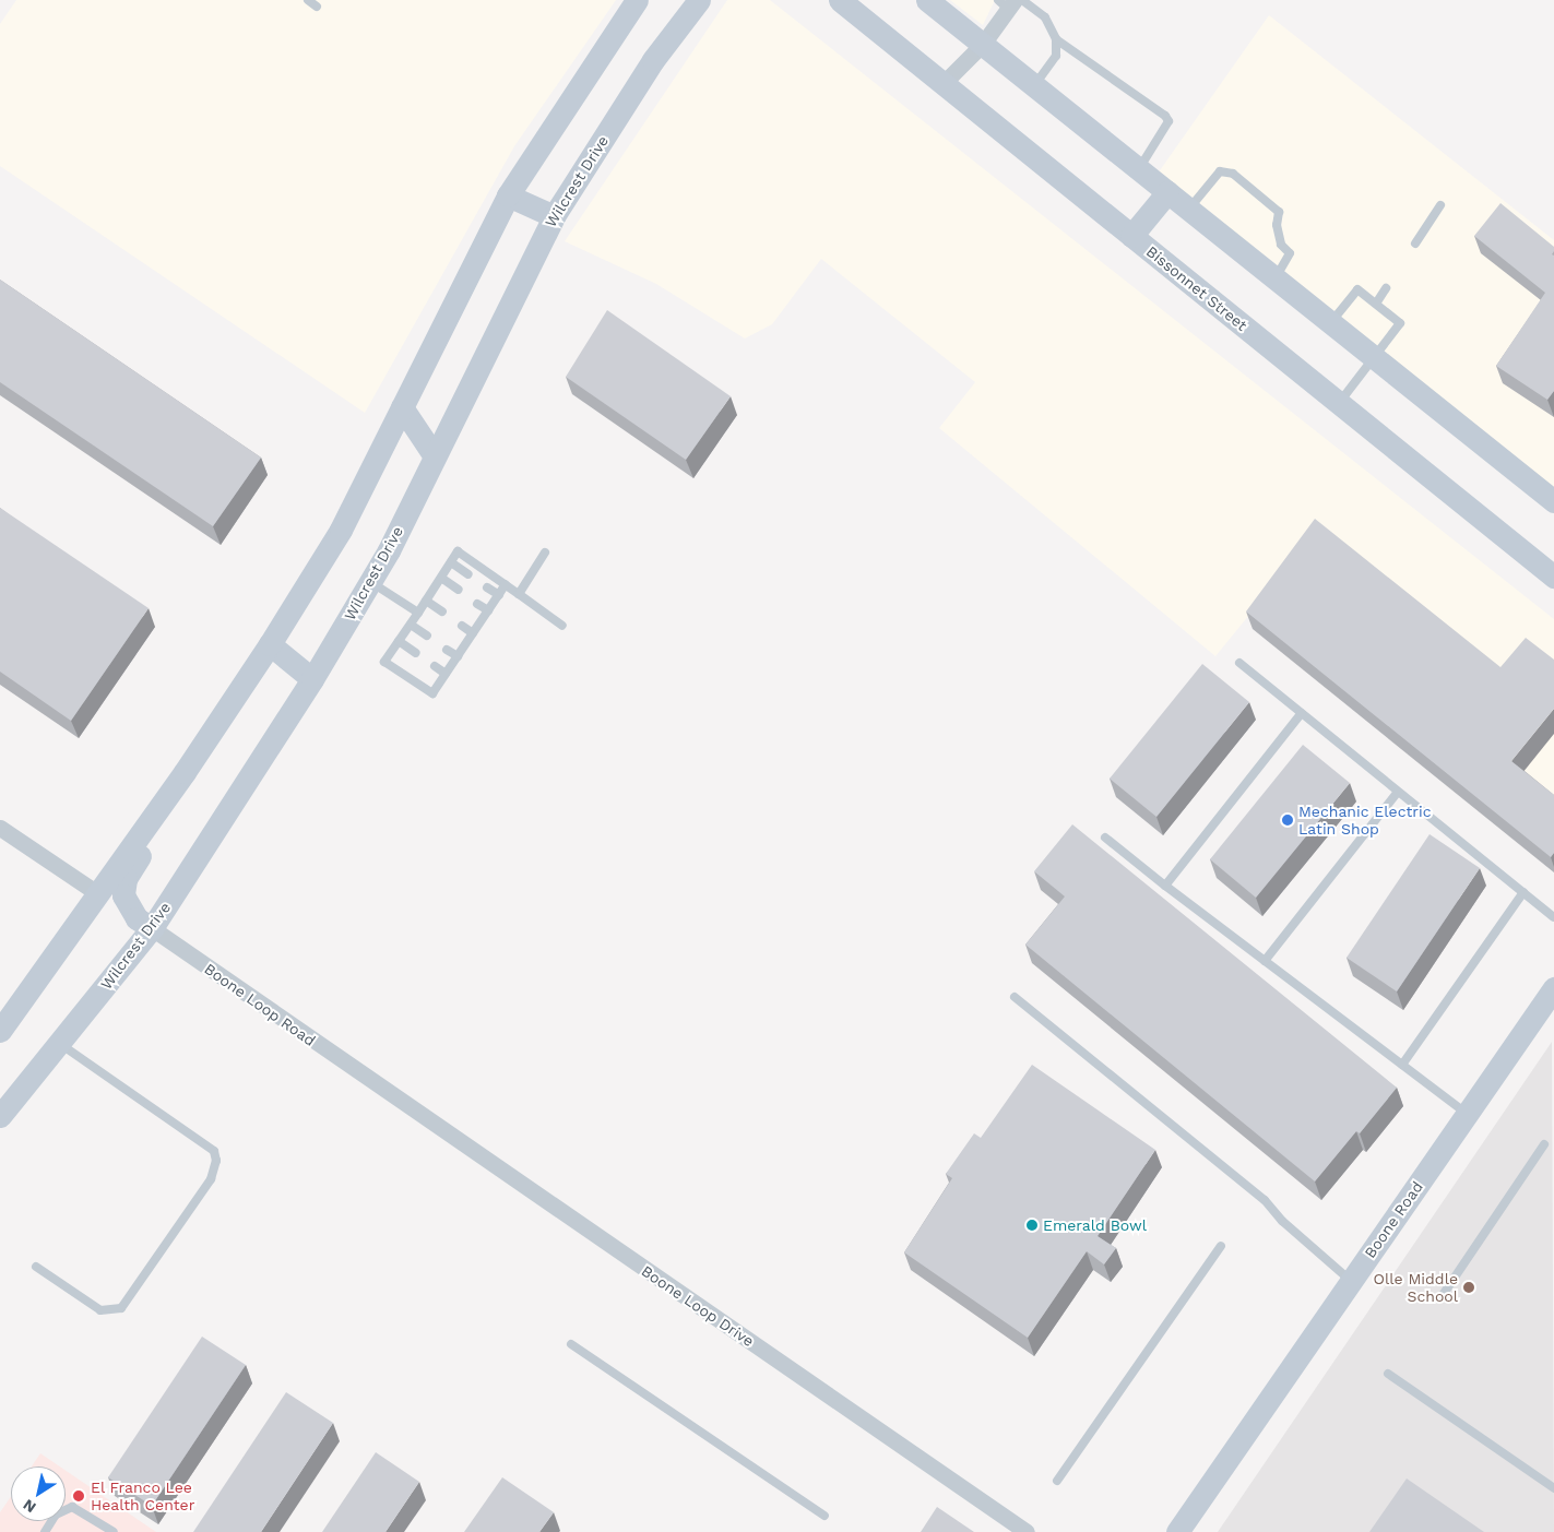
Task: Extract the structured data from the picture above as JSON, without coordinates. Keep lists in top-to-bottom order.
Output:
{
  "streets": {
    "main road": ["Wilcrest Drive", "Bissonnet Street", "Boone Road"],
    "street": ["Boone Loop Road", "Boone Loop Drive"]
  },
  "crossings": [
    ["Wilcrest Drive", "Boone Loop Road"],
    ["Boone Loop Road", "Boone Loop Drive"]
  ],
  "places": [
    "Mechanic Electric Latin Shop",
    "Emerald Bowl",
    "Olle Middle School",
    "El Franco Lee Health Center"
  ],
  "north": "bottom left"
}
